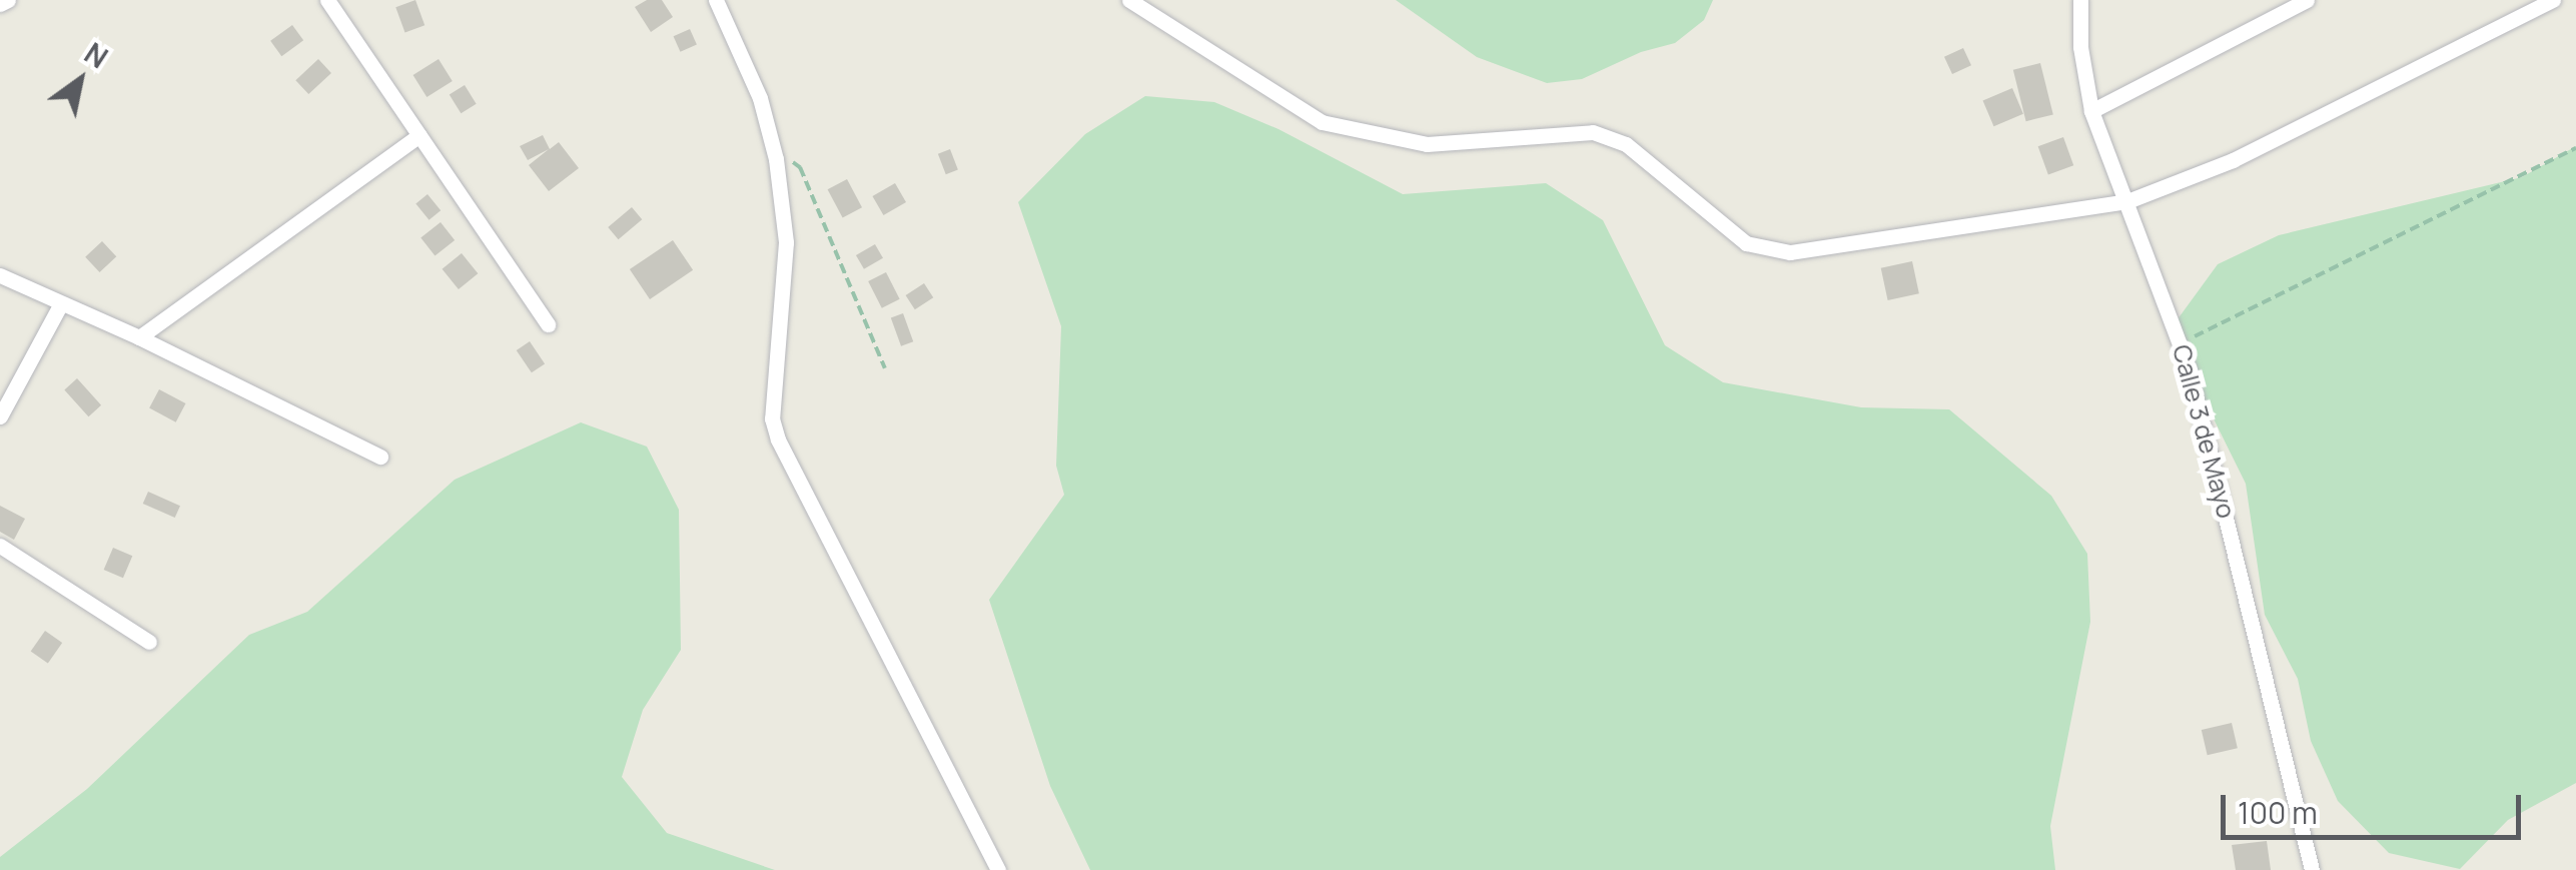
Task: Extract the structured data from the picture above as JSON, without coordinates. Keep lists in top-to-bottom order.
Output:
{
  "streets": {
    "street": ["Calle 3 de Mayo"]
  },
  "scale_bar": "100 m",
  "north": "top right"
}
